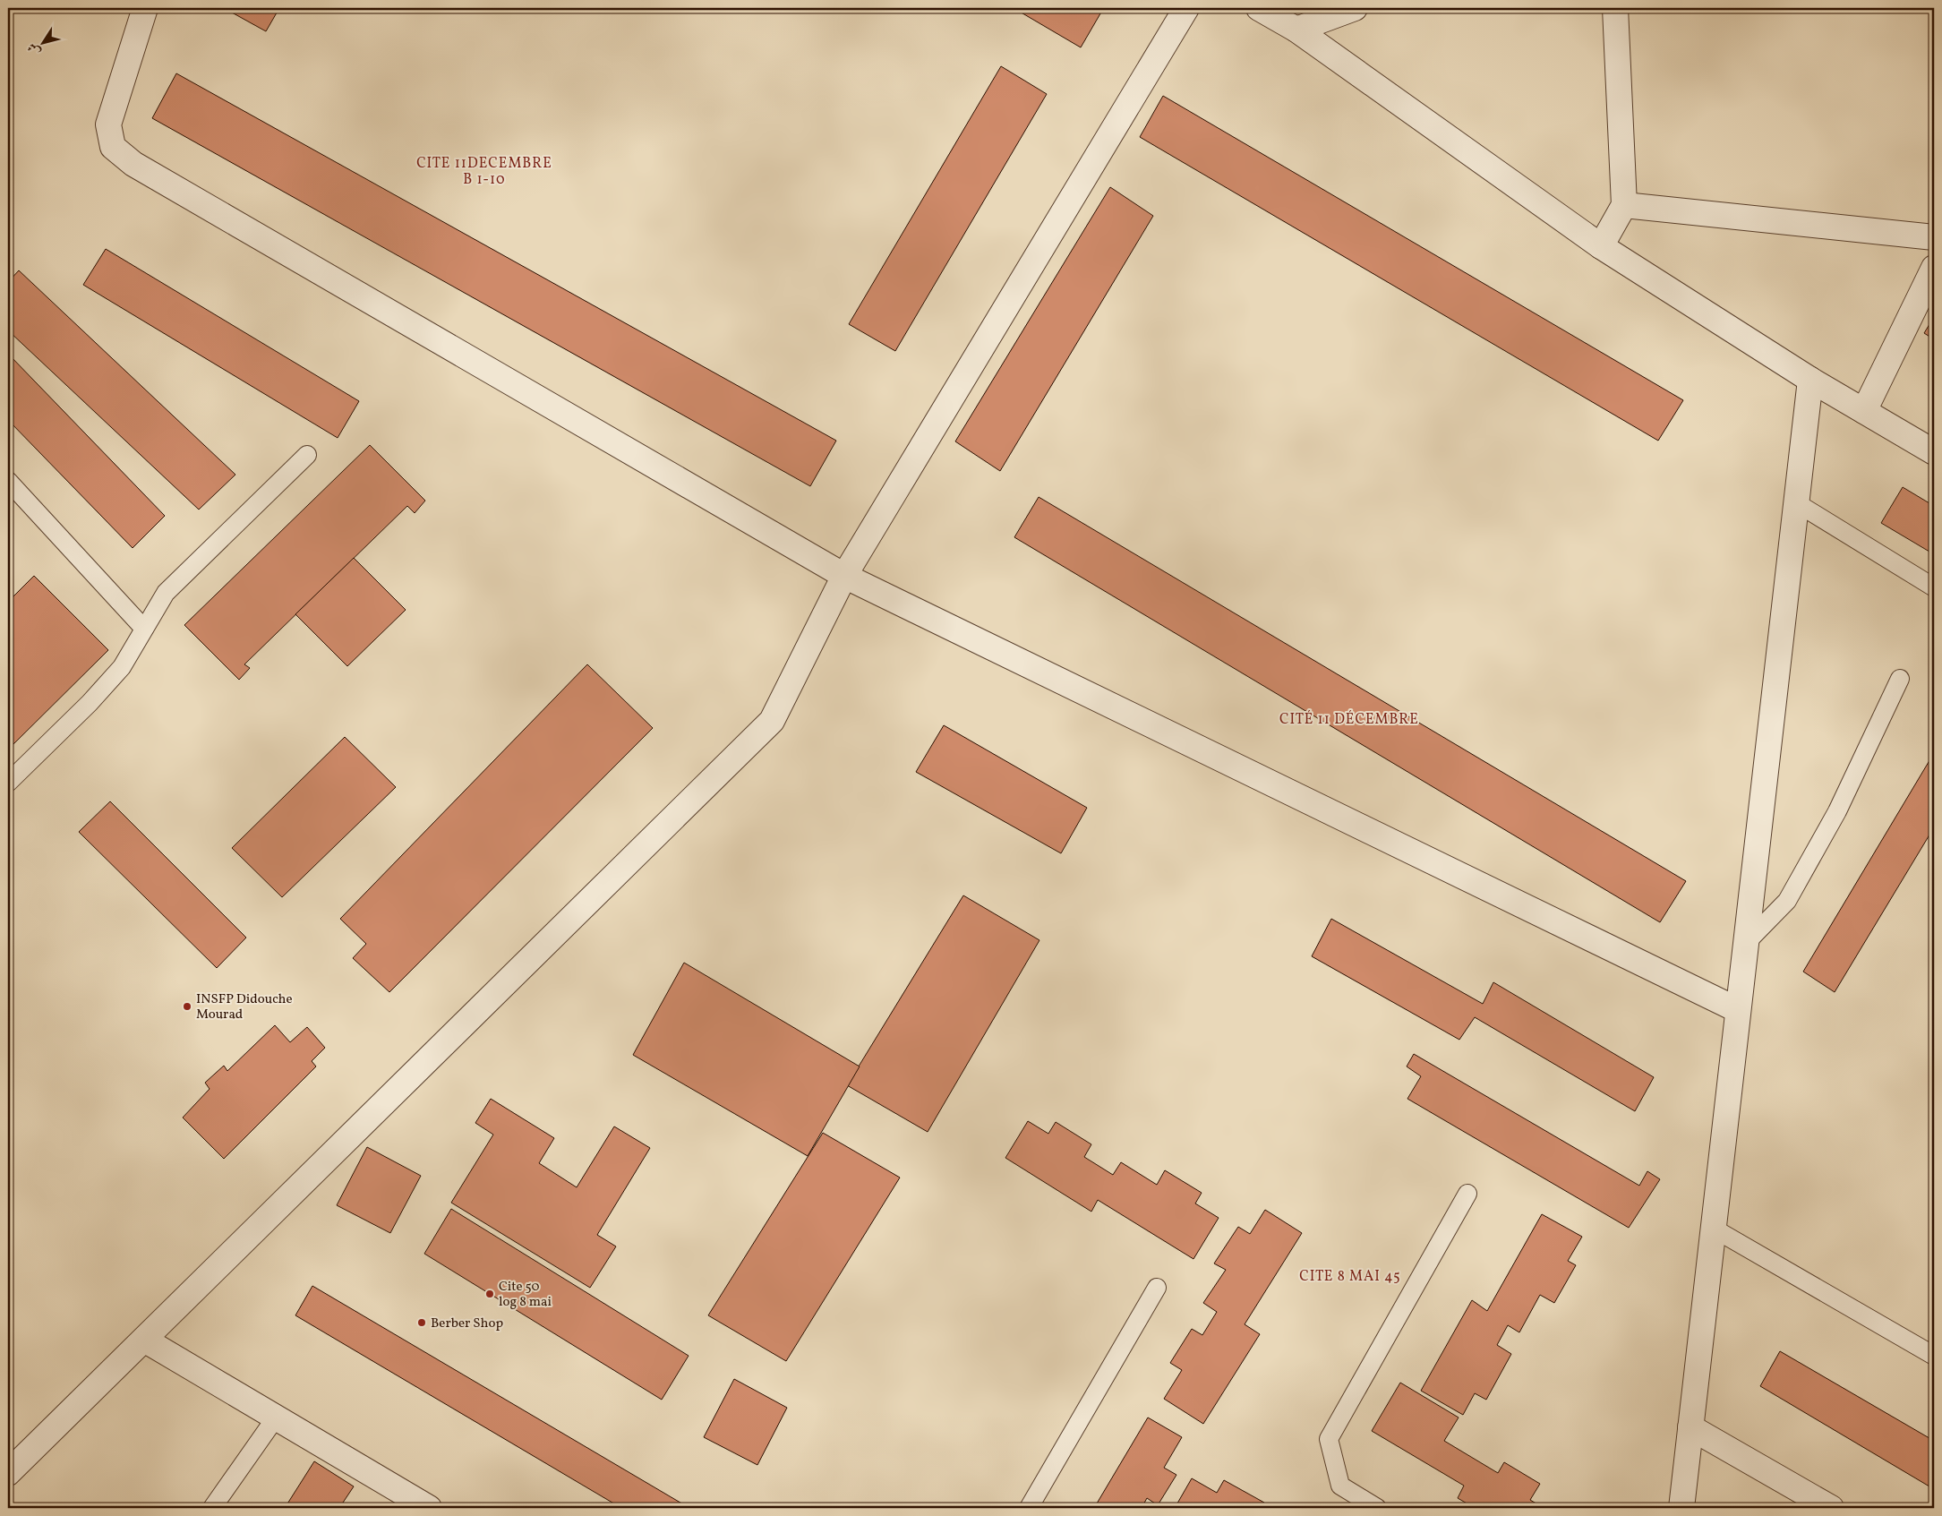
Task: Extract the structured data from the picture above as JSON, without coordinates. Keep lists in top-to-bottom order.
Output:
{
  "districts": ["CITE 11DECEMBRE B 1-10", "CITÉ 11 DÉCEMBRE", "CITE 8 MAI 45"],
  "places": ["INSFP Didouche Mourad", "Cite 50 log 8 mai", "Berber Shop"],
  "north": "bottom left"
}
